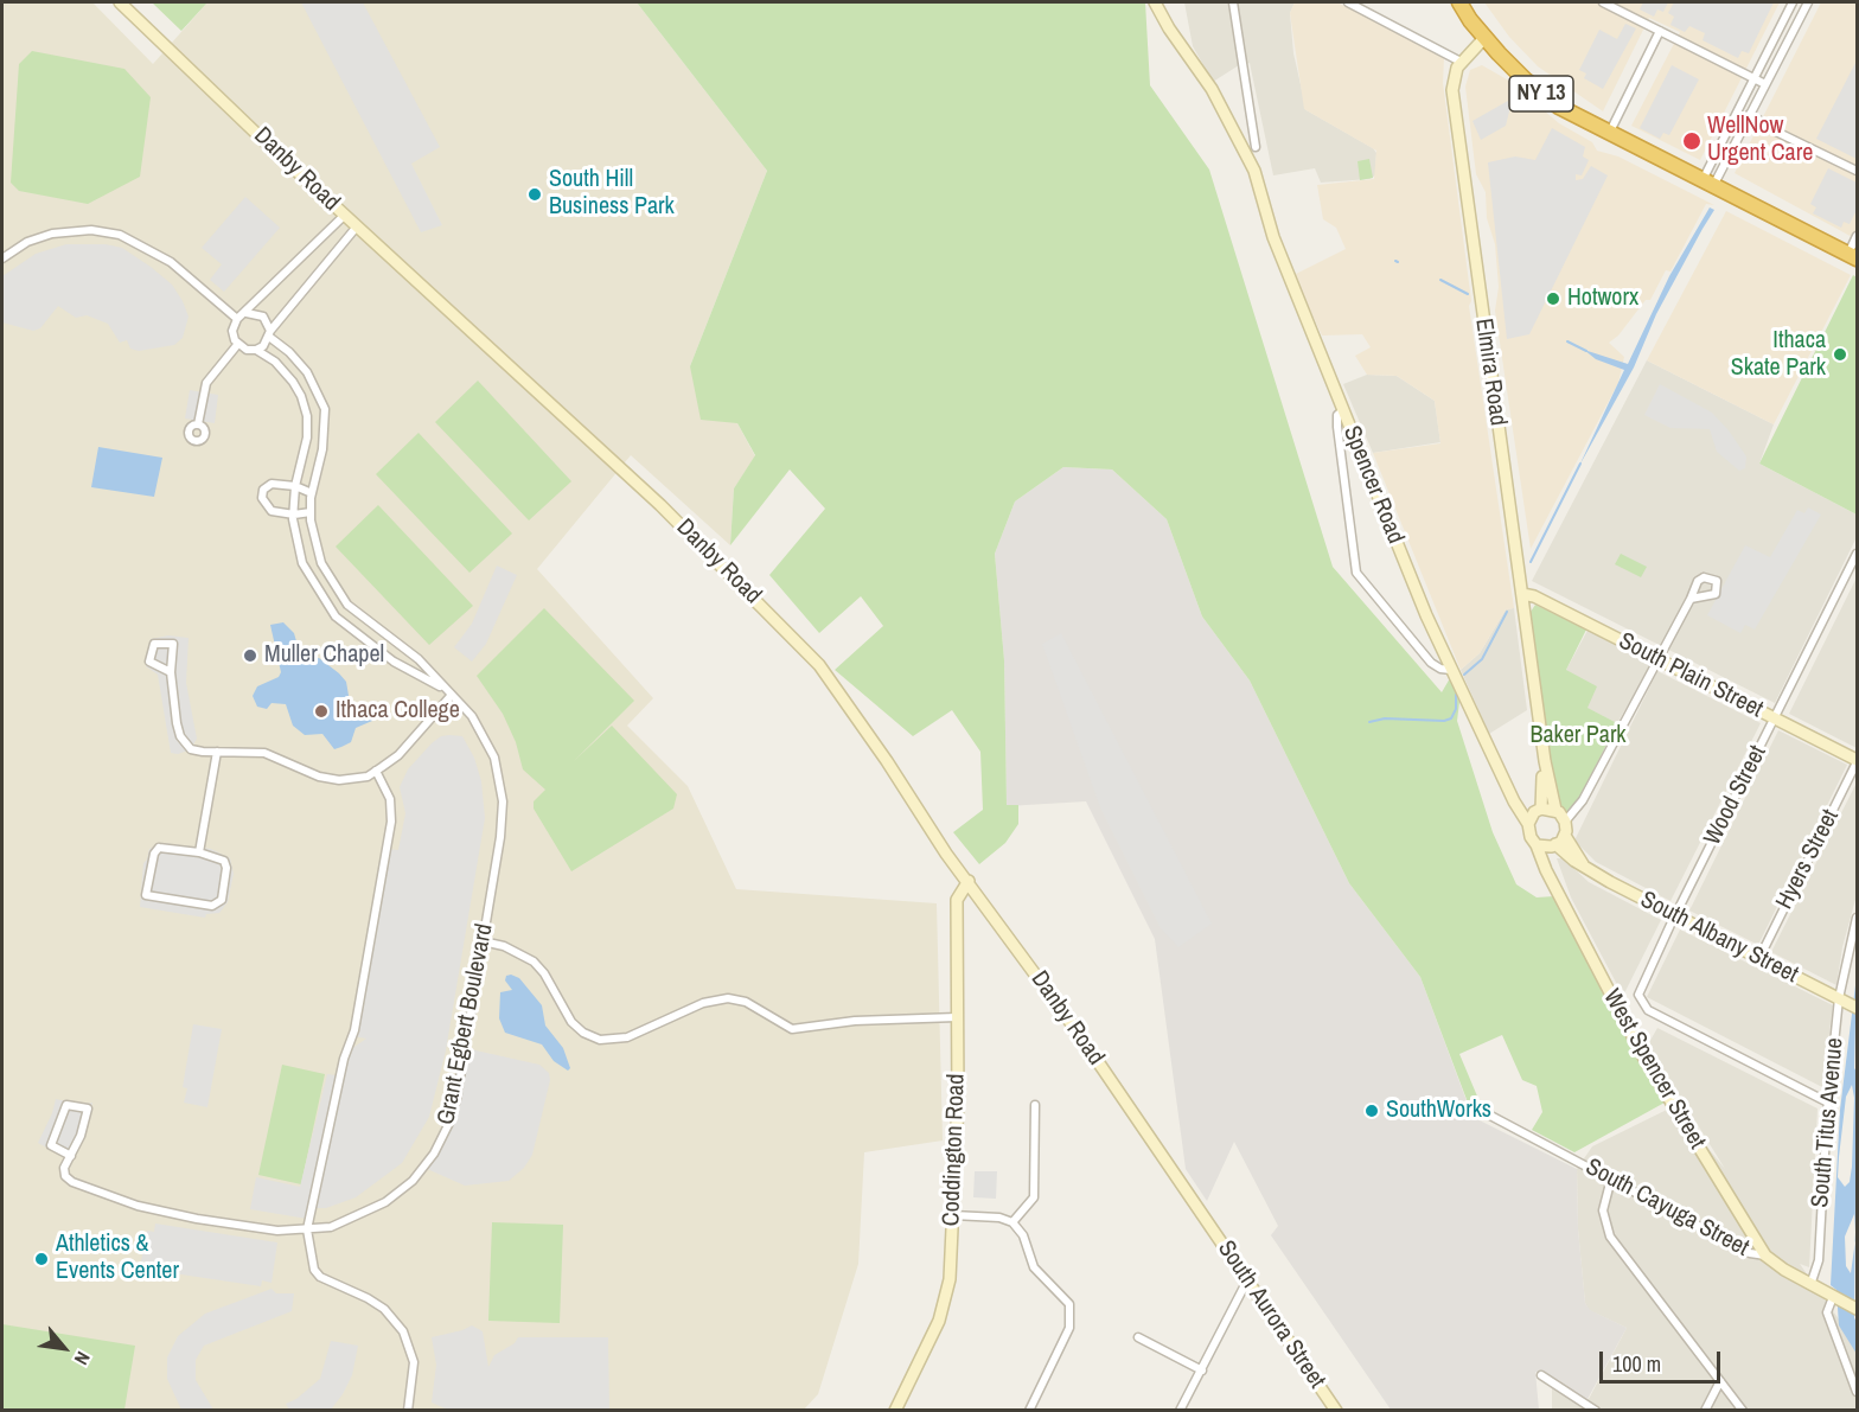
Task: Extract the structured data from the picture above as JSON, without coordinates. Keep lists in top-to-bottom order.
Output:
{
  "streets": {
    "highway": ["NY 13"],
    "street": [
      "Danby Road",
      "Elmira Road",
      "Spencer Road",
      "South Plain Street",
      "Wood Street",
      "Hyers Street",
      "South Albany Street",
      "Grant Egbert Boulevard",
      "West Spencer Street",
      "South Titus Avenue",
      "Coddington Road",
      "South Cayuga Street",
      "South Aurora Street"
    ]
  },
  "crossings": [
    ["Danby Road", "Coddington Road"],
    ["Danby Road", "South Aurora Street"],
    ["Elmira Road", "Spencer Road"],
    ["Elmira Road", "South Plain Street"],
    ["Elmira Road", "South Albany Street"],
    ["Elmira Road", "West Spencer Street"],
    ["Spencer Road", "South Albany Street"],
    ["Spencer Road", "West Spencer Street"],
    ["South Plain Street", "Wood Street"],
    ["South Plain Street", "Hyers Street"],
    ["Wood Street", "South Albany Street"],
    ["Wood Street", "South Titus Avenue"],
    ["Hyers Street", "South Albany Street"],
    ["South Albany Street", "West Spencer Street"],
    ["South Albany Street", "South Titus Avenue"],
    ["West Spencer Street", "South Cayuga Street"],
    ["South Titus Avenue", "South Cayuga Street"]
  ],
  "parks": ["Baker Park"],
  "places": [
    "WellNow Urgent Care",
    "South Hill Business Park",
    "Hotworx",
    "Ithaca Skate Park",
    "Muller Chapel",
    "Ithaca College",
    "SouthWorks",
    "Athletics & Events Center"
  ],
  "scale_bar": "100 m",
  "north": "bottom right"
}
